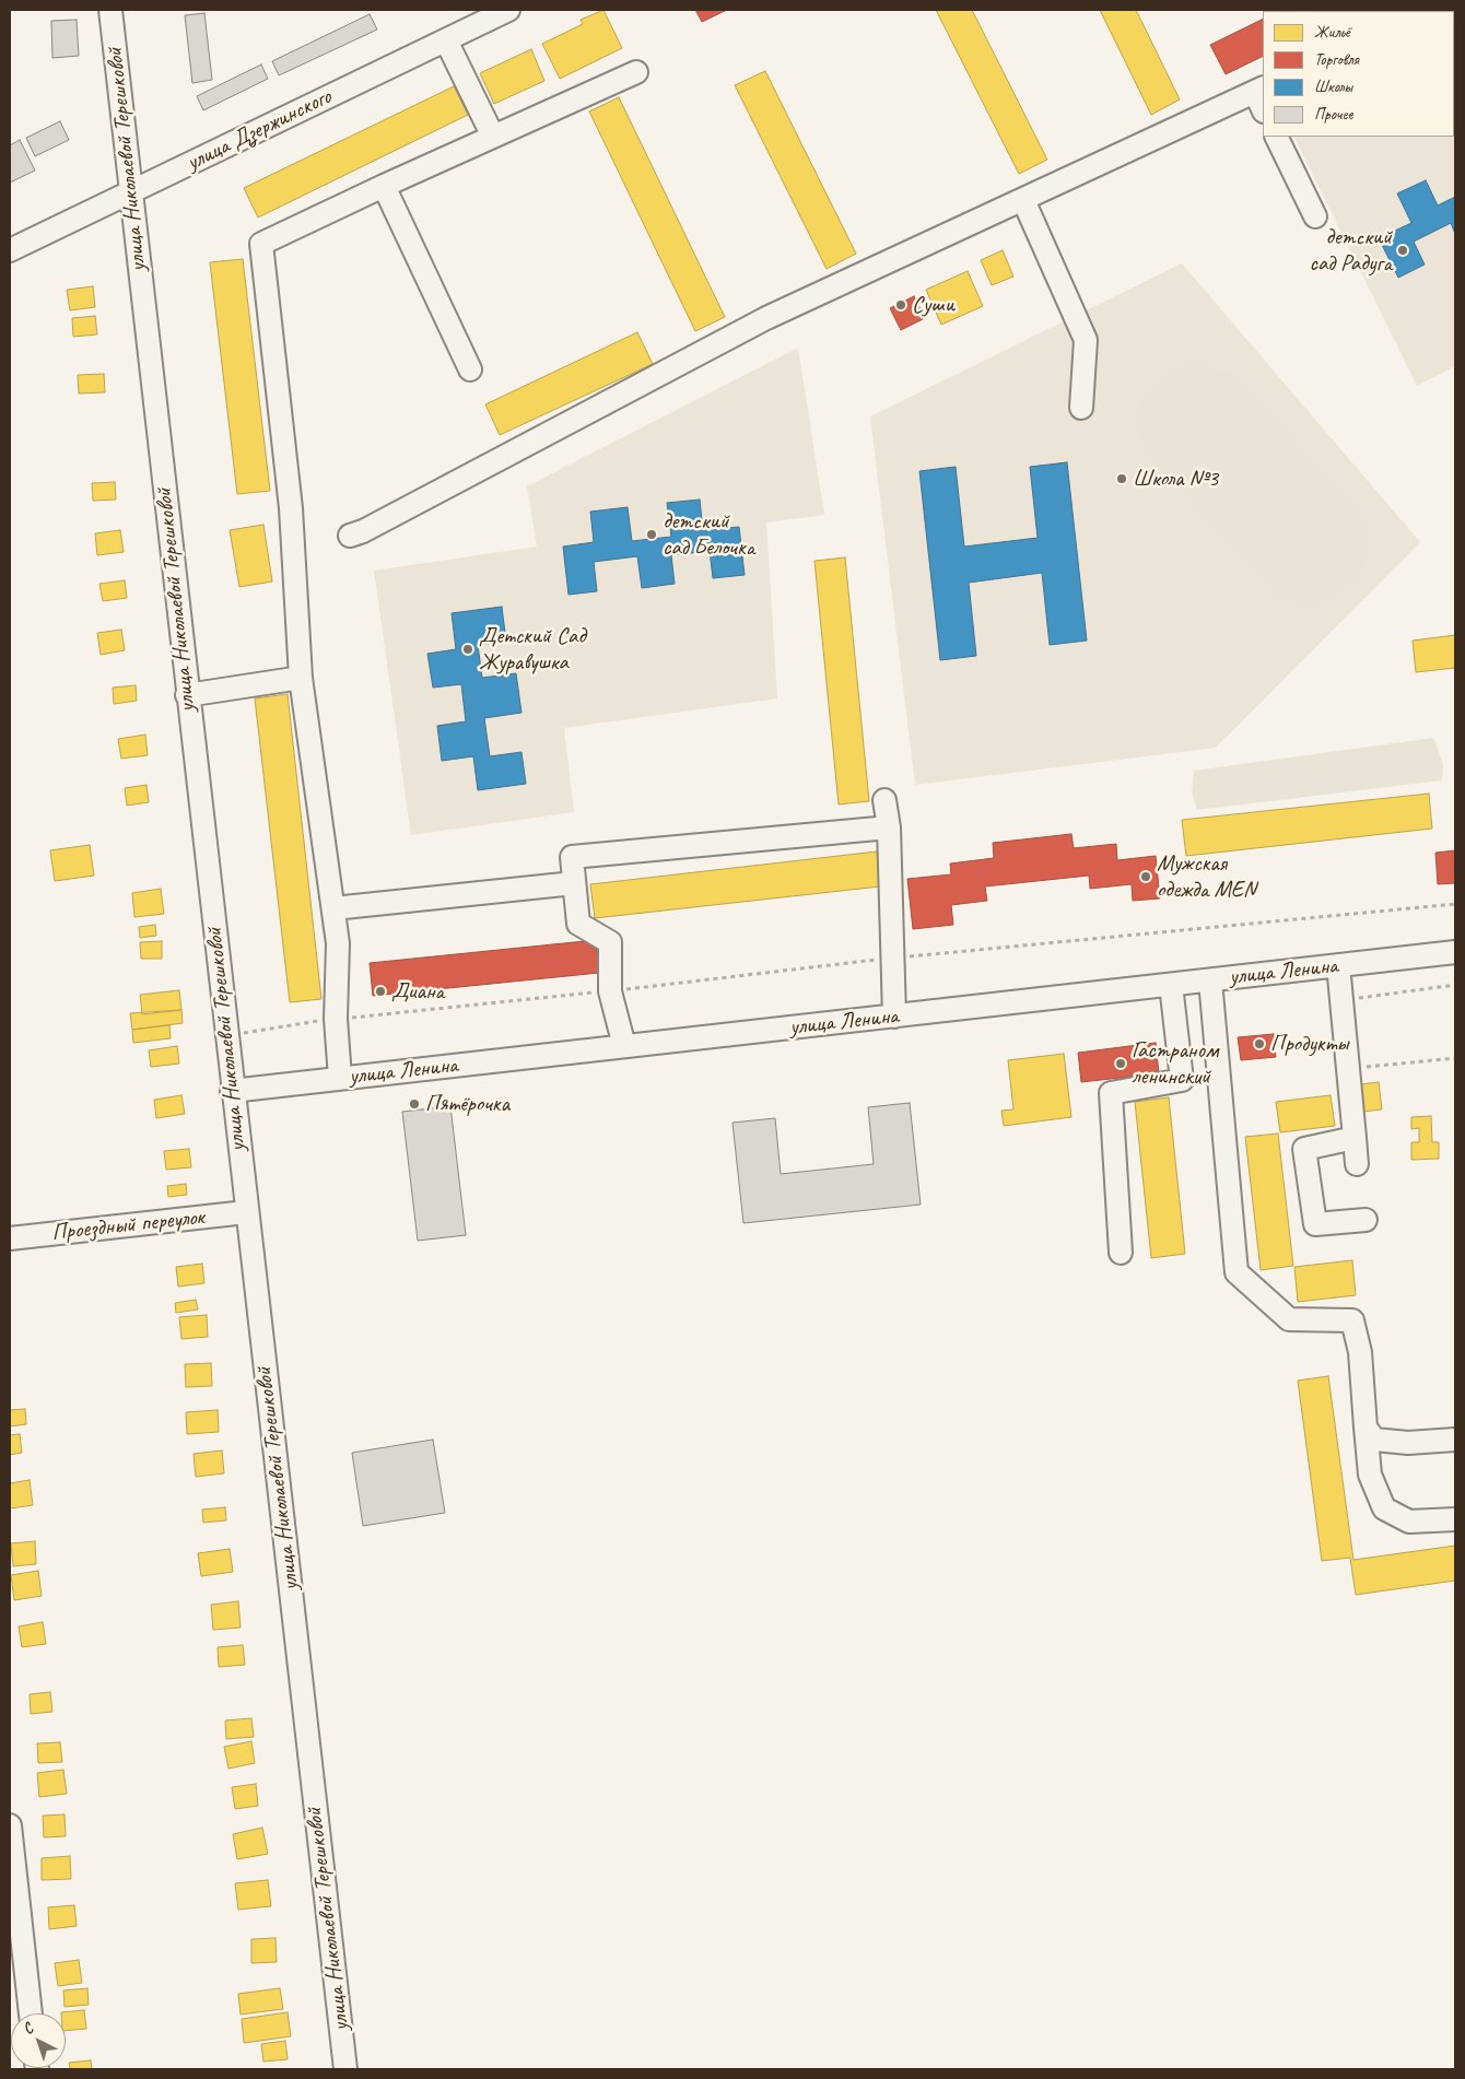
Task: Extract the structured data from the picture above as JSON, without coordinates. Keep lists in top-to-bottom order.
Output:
{
  "streets": {
    "street": [
      "улица Дзержинского",
      "улица Николаевой Терешковой",
      "улица Ленина",
      "Проездный переулок"
    ]
  },
  "crossings": [
    ["улица Дзержинского", "улица Николаевой Терешковой"],
    ["улица Николаевой Терешковой", "улица Ленина"],
    ["улица Николаевой Терешковой", "Проездный переулок"]
  ],
  "places": [
    "детский сад Радуга",
    "Суши",
    "Школа №3",
    "детский сад Белочка",
    "Детский Сад Журавушка",
    "Мужская одежда MEN",
    "Диана",
    "Продукты",
    "Гастраном ленинский",
    "Пятёрочка"
  ],
  "legend": [
    "Жильё",
    "Торговля",
    "Школы",
    "Прочее"
  ],
  "north": "top left"
}
